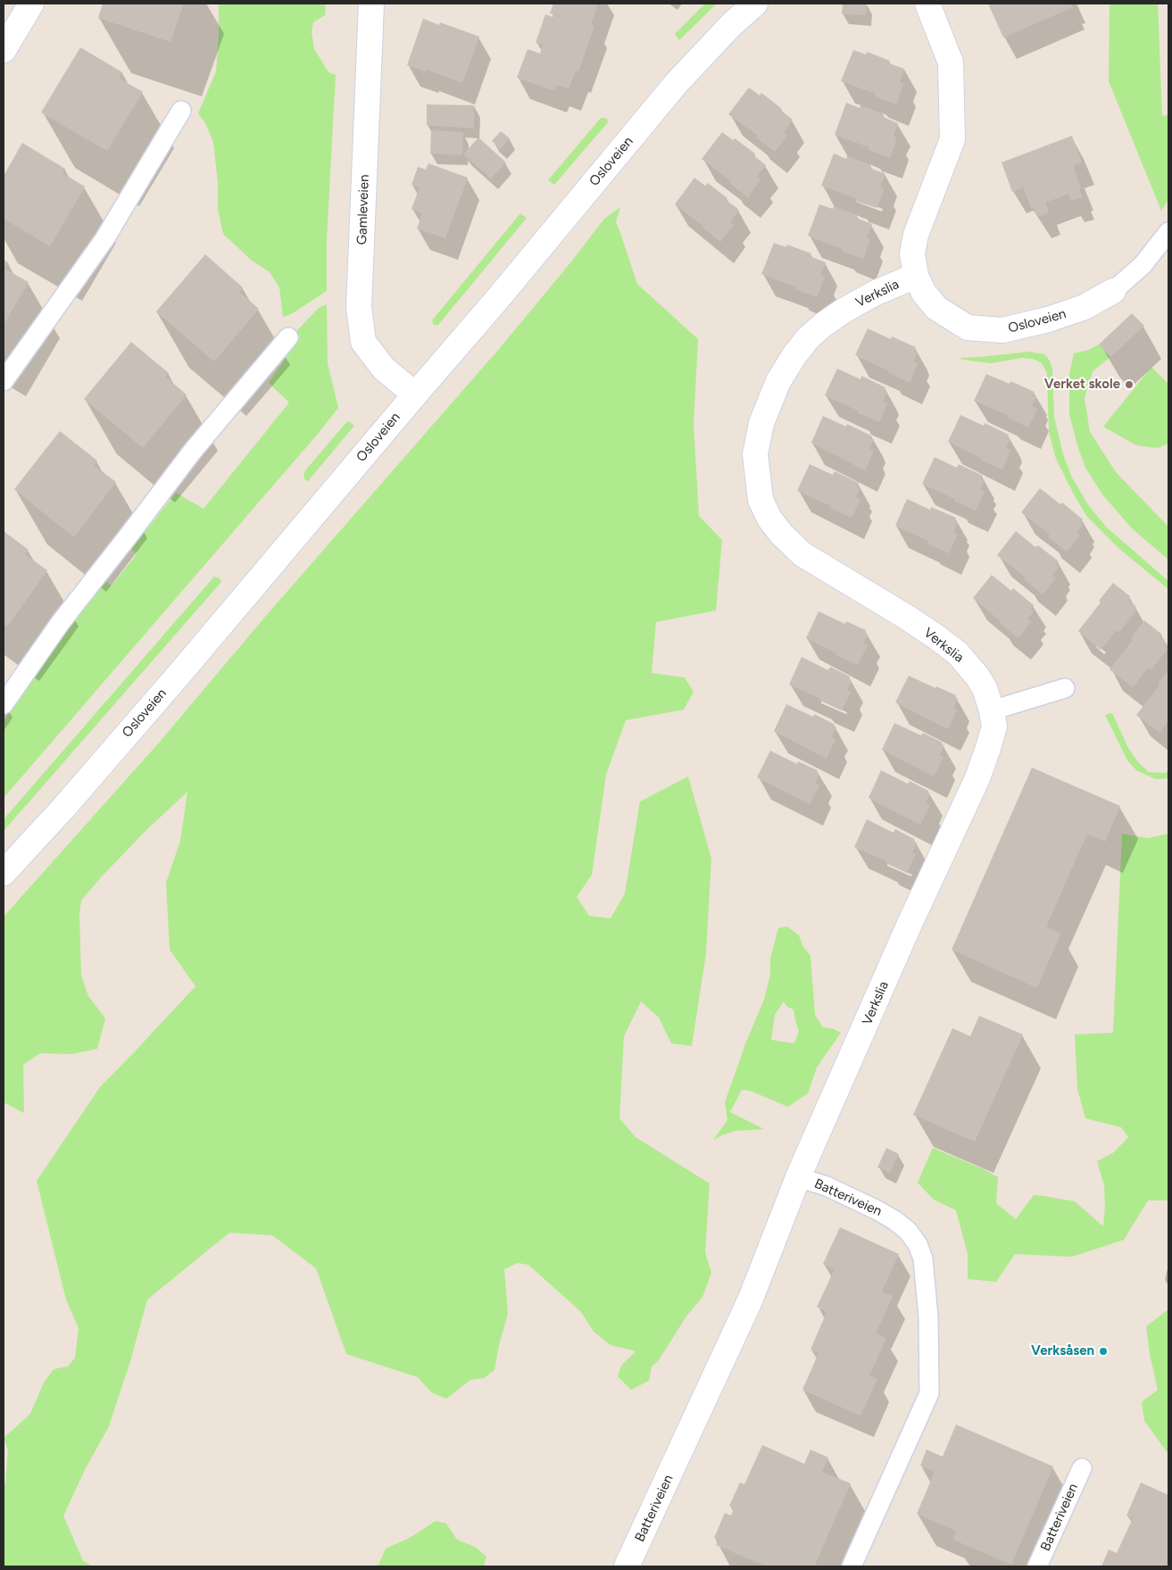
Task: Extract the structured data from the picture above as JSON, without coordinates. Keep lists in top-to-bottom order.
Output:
{
  "streets": {
    "street": [
      "Osloveien",
      "Gamleveien",
      "Verkslia",
      "Batteriveien"
    ]
  },
  "crossings": [
    ["Osloveien", "Gamleveien"],
    ["Osloveien", "Verkslia"],
    ["Verkslia", "Batteriveien"]
  ],
  "places": ["Verket skole", "Verksåsen"]
}
